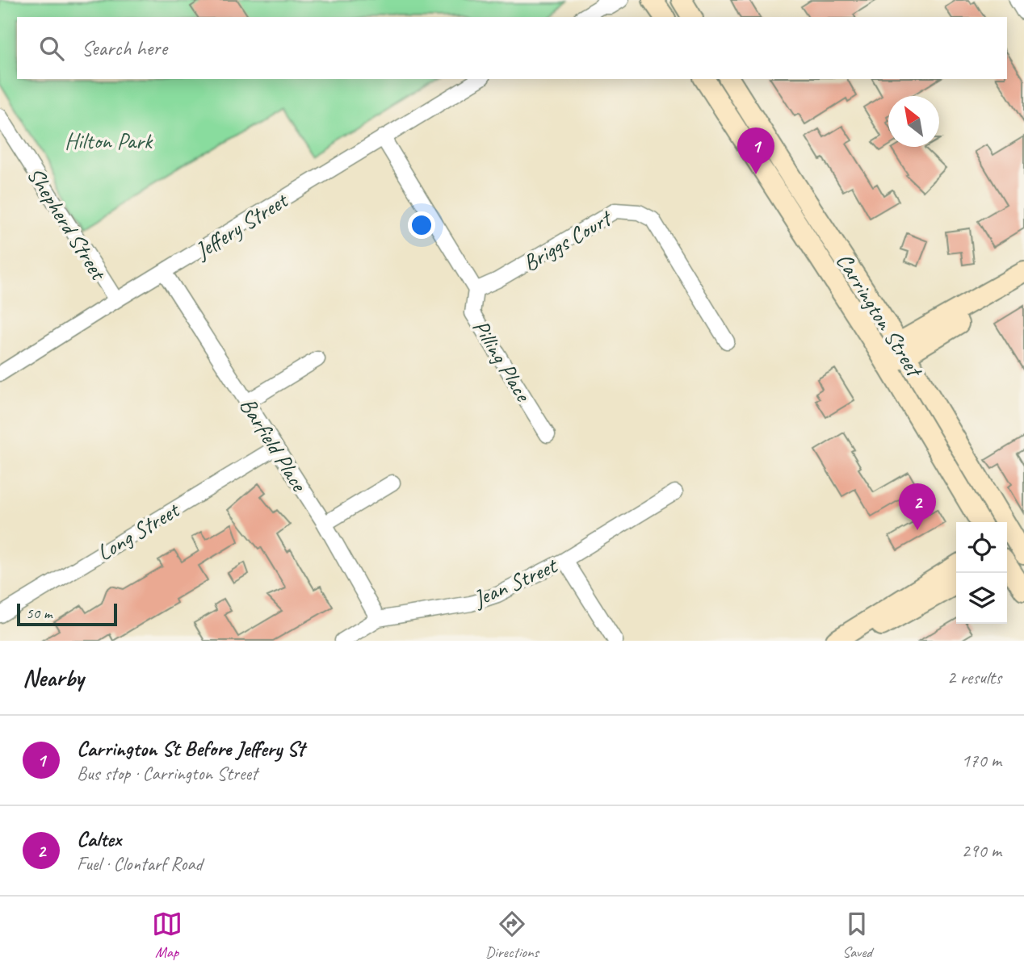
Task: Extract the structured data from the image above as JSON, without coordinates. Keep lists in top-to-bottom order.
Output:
{
  "streets": {
    "main road": ["Carrington Street"],
    "street": [
      "Shepherd Street",
      "Jeffery Street",
      "Briggs Court",
      "Pilling Place",
      "Barfield Place",
      "Long Street",
      "Jean Street"
    ]
  },
  "crossings": [
    ["Shepherd Street", "Jeffery Street"],
    ["Jeffery Street", "Pilling Place"],
    ["Jeffery Street", "Barfield Place"],
    ["Briggs Court", "Pilling Place"],
    ["Barfield Place", "Long Street"],
    ["Barfield Place", "Jean Street"]
  ],
  "parks": ["Hilton Park"],
  "scale_bar": "50 m",
  "north": "top left",
  "page": {
    "search": "Search here",
    "pins": ["1", "2"],
    "scale": "50 m",
    "heading": ["Nearby", "2 results"],
    "list": [
      {
        "mark": "1",
        "name": "Carrington St Before Jeffery St",
        "note": "Bus stop · Carrington Street",
        "value": "170 m"
      },
      {
        "mark": "2",
        "name": "Caltex",
        "note": "Fuel · Clontarf Road",
        "value": "290 m"
      }
    ],
    "nav": ["Map", "Directions", "Saved"]
  }
}
